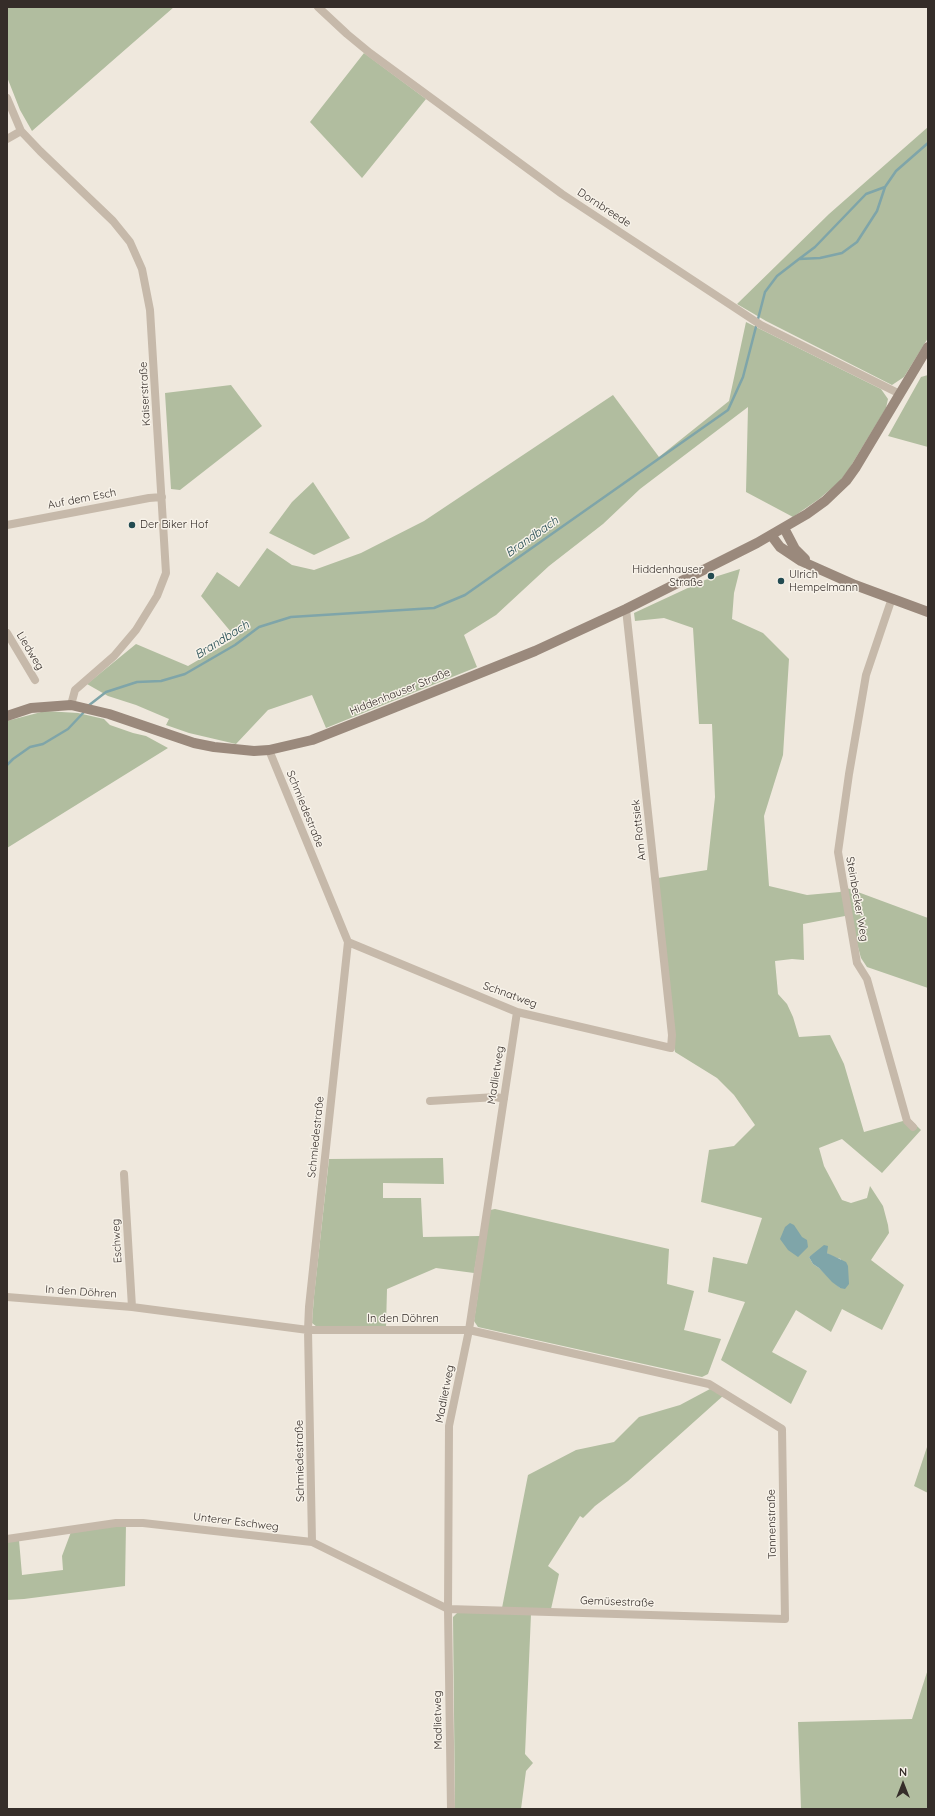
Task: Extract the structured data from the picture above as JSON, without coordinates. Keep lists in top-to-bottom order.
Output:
{
  "streets": {
    "main road": ["Hiddenhauser Straße"],
    "street": [
      "Dornbreede",
      "Kaiserstraße",
      "Auf dem Esch",
      "Liedweg",
      "Schmiedestraße",
      "Am Rottsiek",
      "Steinbecker Weg",
      "Schnatweg",
      "Madlietweg",
      "Eschweg",
      "In den Döhren",
      "Unterer Eschweg",
      "Tannenstraße",
      "Gemüsestraße"
    ]
  },
  "crossings": [
    ["Dornbreede", "Hiddenhauser Straße"],
    ["Kaiserstraße", "Auf dem Esch"],
    ["Kaiserstraße", "Hiddenhauser Straße"],
    ["Hiddenhauser Straße", "Schmiedestraße"],
    ["Hiddenhauser Straße", "Am Rottsiek"],
    ["Schmiedestraße", "Schnatweg"],
    ["Schmiedestraße", "In den Döhren"],
    ["Schmiedestraße", "Unterer Eschweg"],
    ["Am Rottsiek", "Schnatweg"],
    ["Schnatweg", "Madlietweg"],
    ["Madlietweg", "In den Döhren"],
    ["Madlietweg", "Unterer Eschweg"],
    ["Madlietweg", "Gemüsestraße"],
    ["Eschweg", "In den Döhren"],
    ["In den Döhren", "Tannenstraße"],
    ["Unterer Eschweg", "Gemüsestraße"],
    ["Tannenstraße", "Gemüsestraße"]
  ],
  "water": ["Brandbach"],
  "places": ["Der Biker Hof", "Hiddenhauser Straße", "Ulrich Hempelmann"],
  "north": "top"
}
